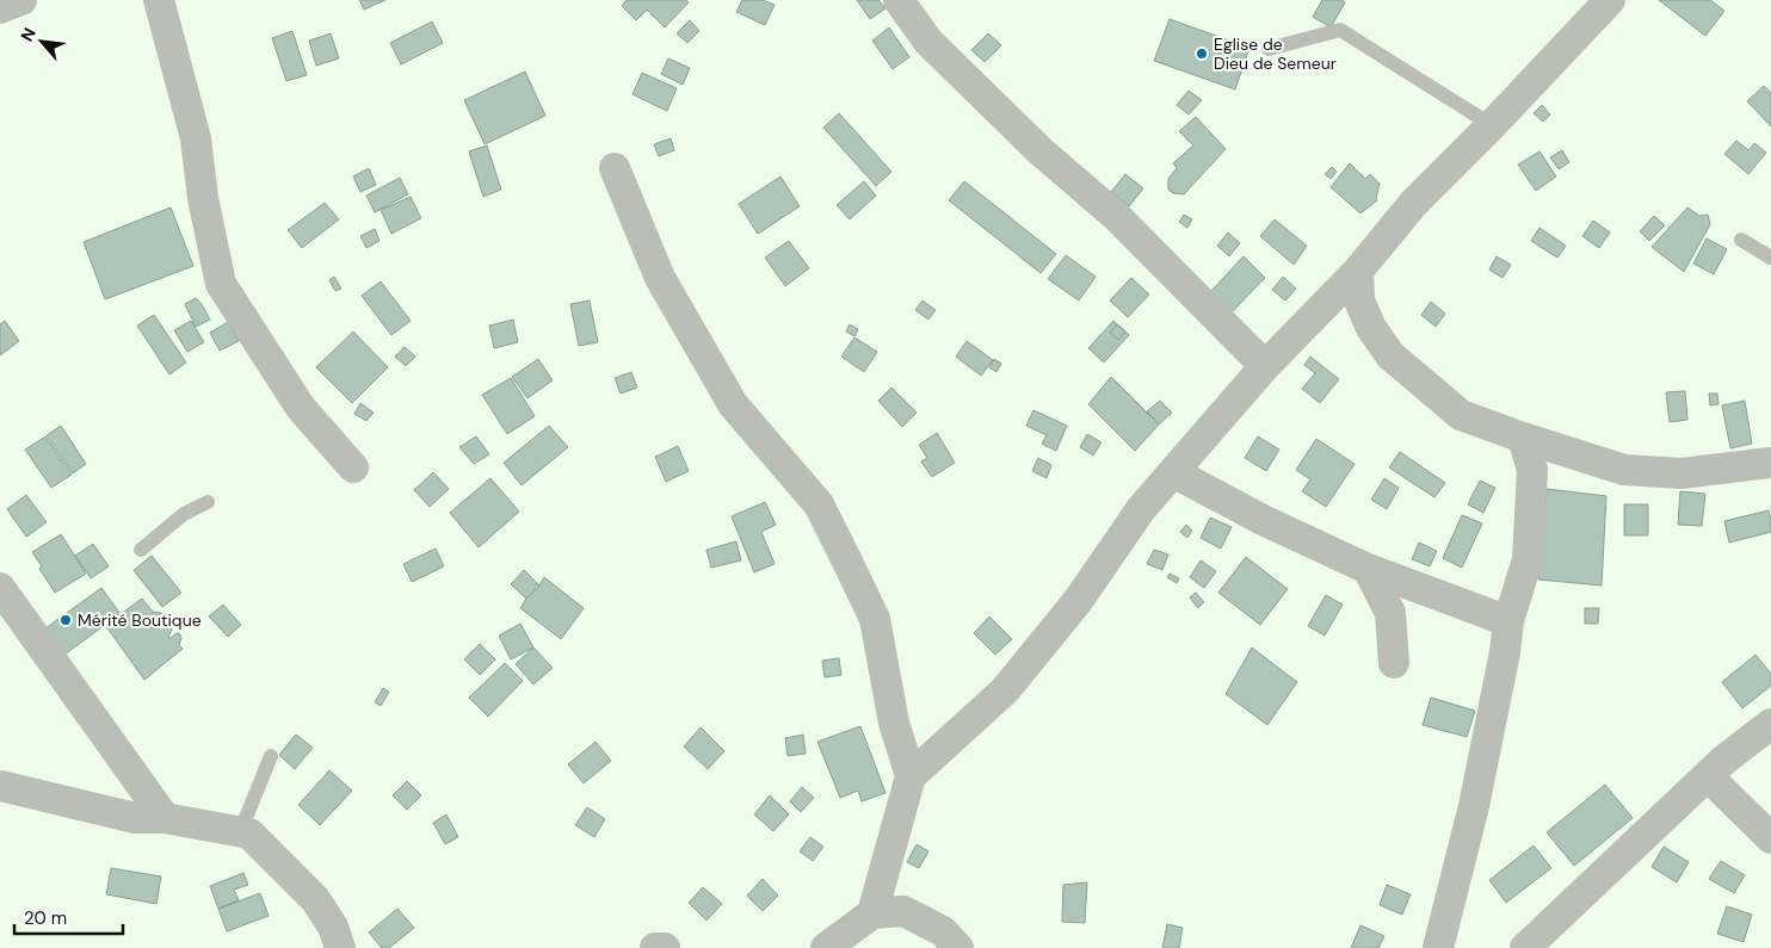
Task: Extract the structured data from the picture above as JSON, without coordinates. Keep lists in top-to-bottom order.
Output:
{
  "places": ["Eglise de Dieu de Semeur", "Mérité Boutique"],
  "scale_bar": "20 m",
  "north": "top left"
}
